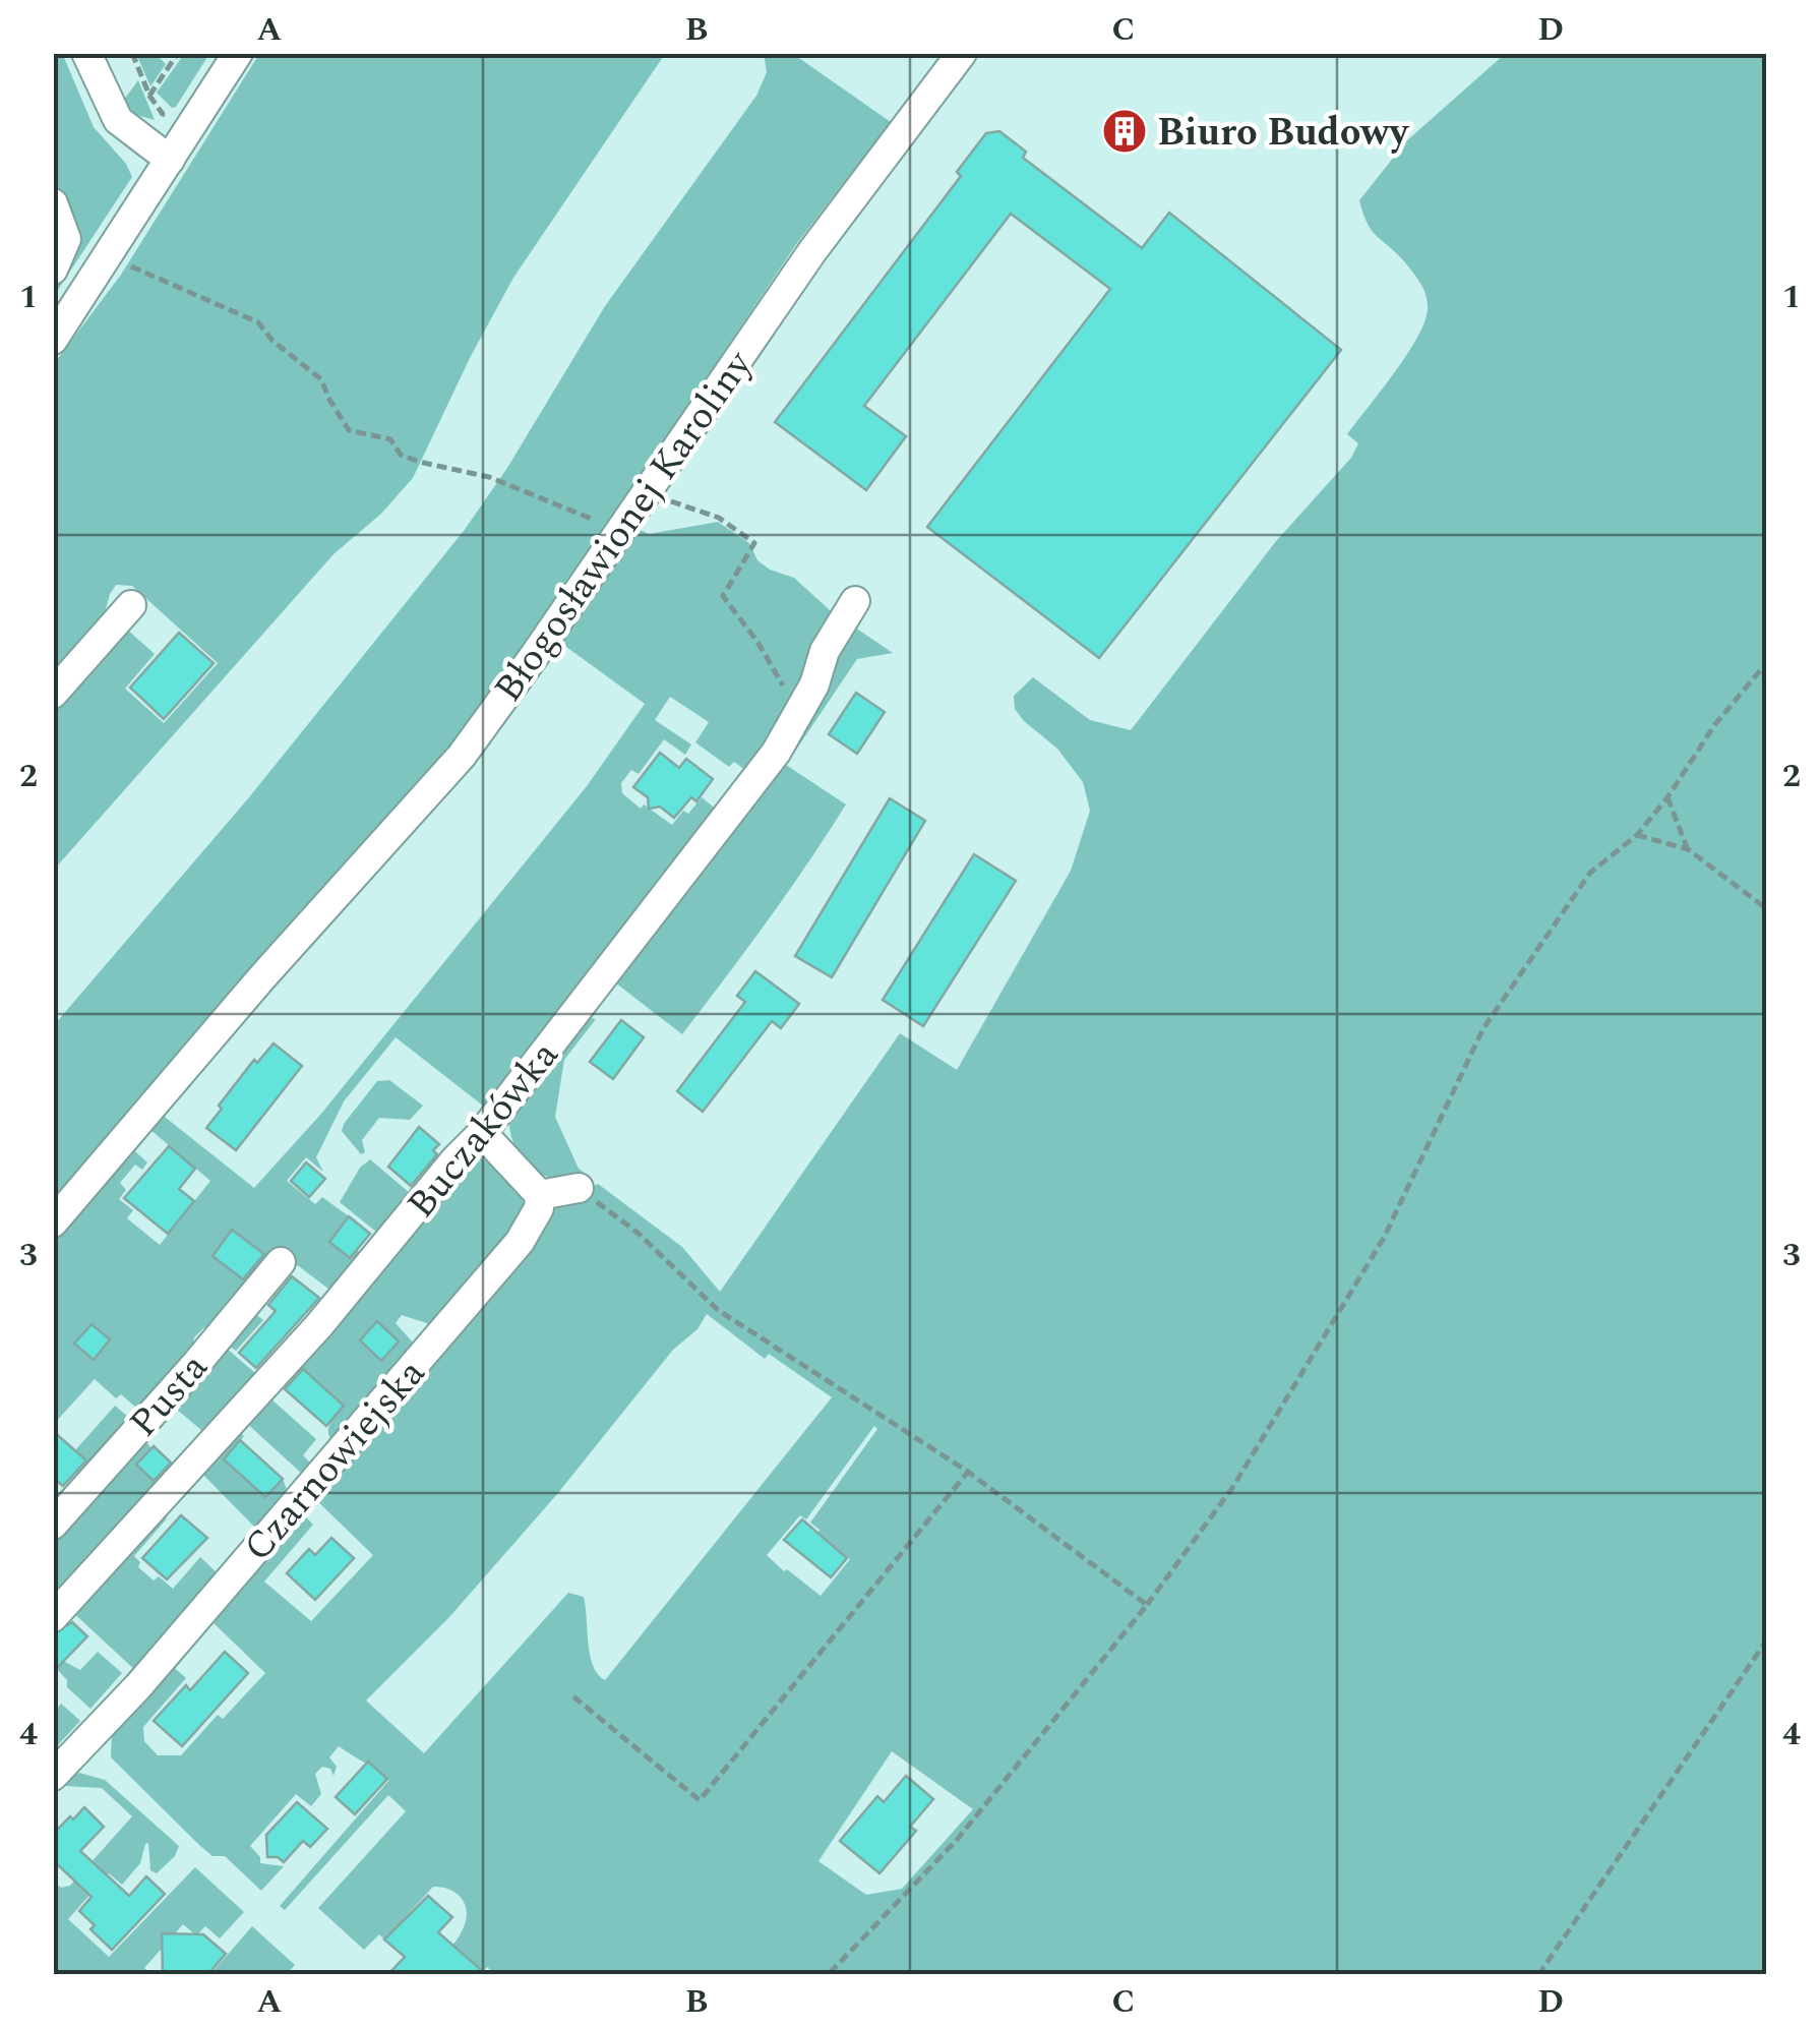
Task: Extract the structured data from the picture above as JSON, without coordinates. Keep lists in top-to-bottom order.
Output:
{
  "streets": {
    "street": [
      "Błogosławionej Karoliny",
      "Buczakówka",
      "Pusta",
      "Czarnowiejska"
    ]
  },
  "places": {
    "building": ["Biuro Budowy"]
  },
  "grid": {
    "columns": [
      "A",
      "B",
      "C",
      "D"
    ],
    "rows": [
      "1",
      "2",
      "3",
      "4"
    ]
  }
}
